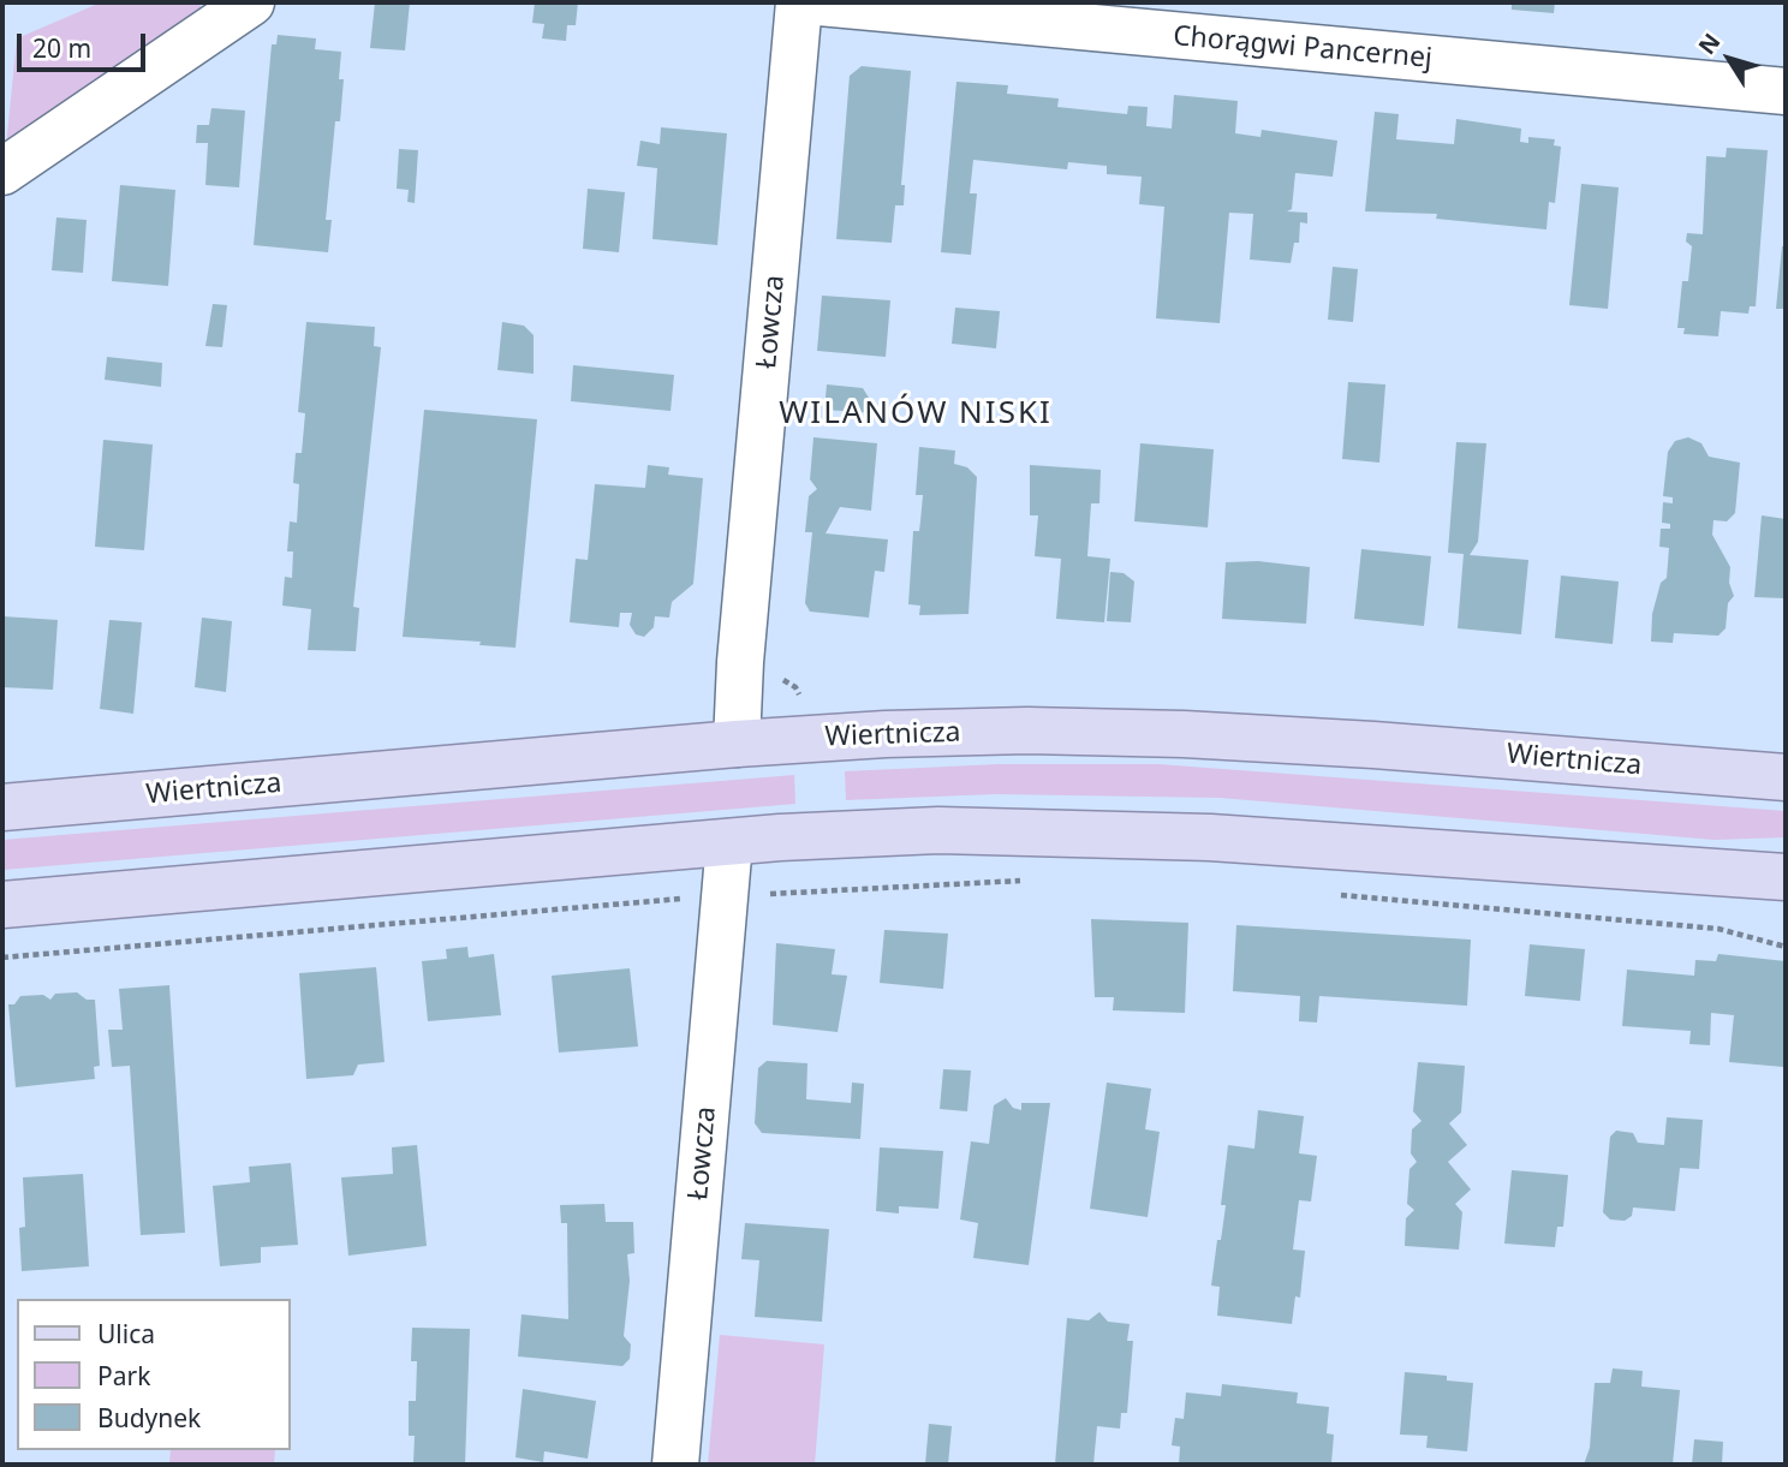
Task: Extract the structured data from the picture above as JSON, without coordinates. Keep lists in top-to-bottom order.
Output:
{
  "streets": {
    "main road": ["Wiertnicza"],
    "street": ["Chorągwi Pancernej", "Łowcza"]
  },
  "crossings": [
    ["Łowcza", "Wiertnicza"]
  ],
  "districts": ["WILANÓW NISKI"],
  "legend": ["Ulica", "Park", "Budynek"],
  "scale_bar": "20 m",
  "north": "top left"
}
